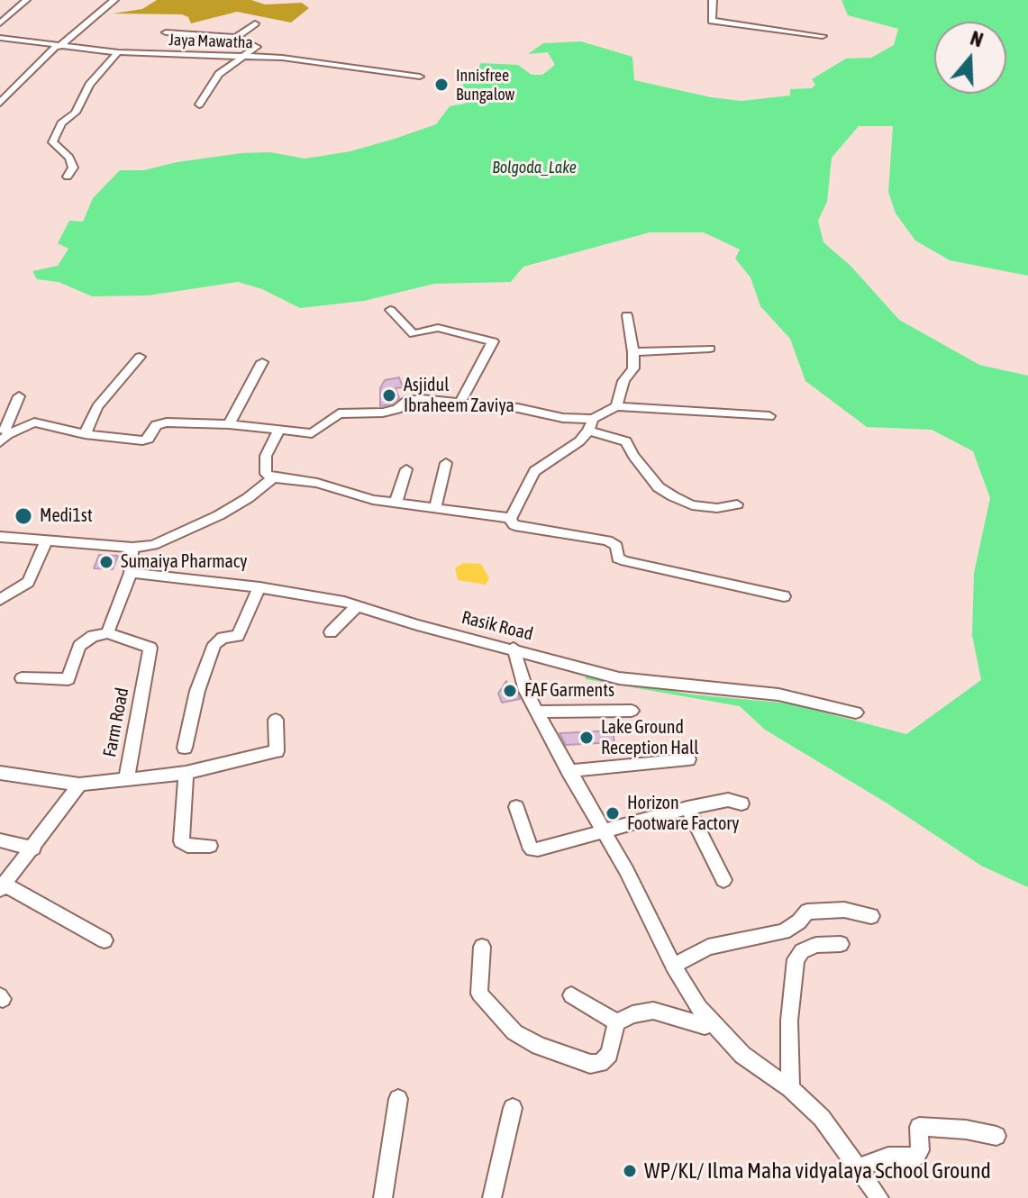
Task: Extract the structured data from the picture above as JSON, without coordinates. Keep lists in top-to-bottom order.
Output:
{
  "streets": {
    "street": ["Jaya Mawatha", "Rasik Road", "Farm Road"]
  },
  "water": ["Bolgoda_Lake"],
  "places": [
    "Innisfree Bungalow",
    "Asjidul Ibraheem Zaviya",
    "Medi1st",
    "Sumaiya Pharmacy",
    "FAF Garments",
    "Lake Ground Reception Hall",
    "Horizon Footware Factory",
    "WP/KL/ Ilma Maha vidyalaya School Ground"
  ],
  "north": "top"
}
